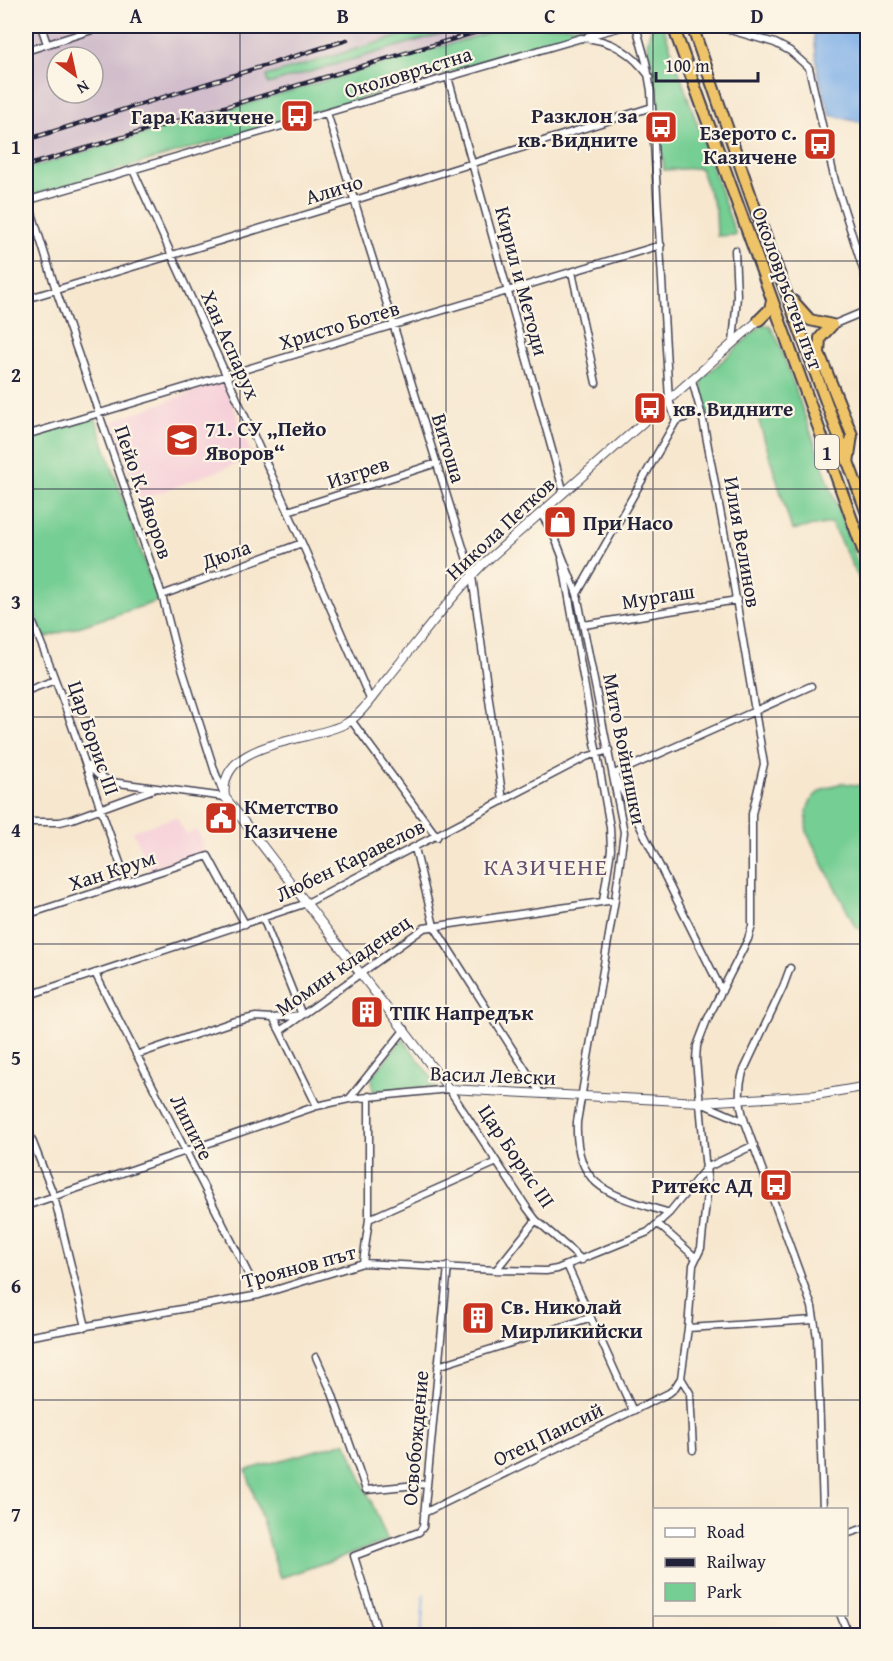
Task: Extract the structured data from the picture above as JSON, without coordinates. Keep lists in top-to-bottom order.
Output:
{
  "streets": {
    "highway": ["Околовръстен път", "1"],
    "street": [
      "Околовръстна",
      "Аличо",
      "Кирил и Методи",
      "Христо Ботев",
      "Хан Аспарух",
      "Витоша",
      "Изгрев",
      "Пейо К. Яворов",
      "Никола Петков",
      "Илия Велинов",
      "Дюла",
      "Мургаш",
      "Цар Борис III",
      "Мито Войнишки",
      "Любен Каравелов",
      "Хан Крум",
      "Момин кладенец",
      "Васил Левски",
      "Липите",
      "Троянов път",
      "Отец Паисий",
      "Освобождение"
    ]
  },
  "crossings": [
    ["Околовръстна", "Кирил и Методи"],
    ["Околовръстна", "Хан Аспарух"],
    ["Околовръстна", "Витоша"],
    ["Околовръстна", "Пейо К. Яворов"],
    ["Аличо", "Кирил и Методи"],
    ["Аличо", "Хан Аспарух"],
    ["Аличо", "Витоша"],
    ["Аличо", "Пейо К. Яворов"],
    ["Кирил и Методи", "Христо Ботев"],
    ["Кирил и Методи", "Никола Петков"],
    ["Христо Ботев", "Хан Аспарух"],
    ["Христо Ботев", "Витоша"],
    ["Христо Ботев", "Пейо К. Яворов"],
    ["Хан Аспарух", "Изгрев"],
    ["Хан Аспарух", "Никола Петков"],
    ["Хан Аспарух", "Дюла"],
    ["Витоша", "Изгрев"],
    ["Витоша", "Никола Петков"],
    ["Витоша", "Любен Каравелов"],
    ["Пейо К. Яворов", "Никола Петков"],
    ["Пейо К. Яворов", "Дюла"],
    ["Пейо К. Яворов", "Цар Борис III"],
    ["Никола Петков", "Илия Велинов"],
    ["Никола Петков", "Цар Борис III"],
    ["Никола Петков", "Мито Войнишки"],
    ["Илия Велинов", "Мургаш"],
    ["Илия Велинов", "Васил Левски"],
    ["Мургаш", "Мито Войнишки"],
    ["Цар Борис III", "Любен Каравелов"],
    ["Цар Борис III", "Хан Крум"],
    ["Цар Борис III", "Момин кладенец"],
    ["Цар Борис III", "Васил Левски"],
    ["Цар Борис III", "Троянов път"],
    ["Мито Войнишки", "Любен Каравелов"],
    ["Мито Войнишки", "Момин кладенец"],
    ["Мито Войнишки", "Васил Левски"],
    ["Любен Каравелов", "Хан Крум"],
    ["Любен Каравелов", "Липите"],
    ["Момин кладенец", "Липите"],
    ["Васил Левски", "Липите"],
    ["Липите", "Троянов път"],
    ["Троянов път", "Освобождение"],
    ["Отец Паисий", "Освобождение"]
  ],
  "districts": ["КАЗИЧЕНЕ"],
  "places": {
    "bus stop": [
      "Гара Казичене",
      "Разклон за кв. Видните",
      "Езерото с. Казичене",
      "кв. Видните",
      "Ритекс АД"
    ],
    "school or university": ["71. СУ „Пейо Яворов“"],
    "shop": ["При Насо"],
    "public building": ["Кметство Казичене"],
    "building": ["ТПК Напредък", "Св. Николай Мирликийски"]
  },
  "legend": ["Road", "Railway", "Park"],
  "scale_bar": "100 m",
  "north": "bottom right",
  "grid": {
    "columns": [
      "A",
      "B",
      "C",
      "D"
    ],
    "rows": [
      "1",
      "2",
      "3",
      "4",
      "5",
      "6",
      "7"
    ]
  }
}
